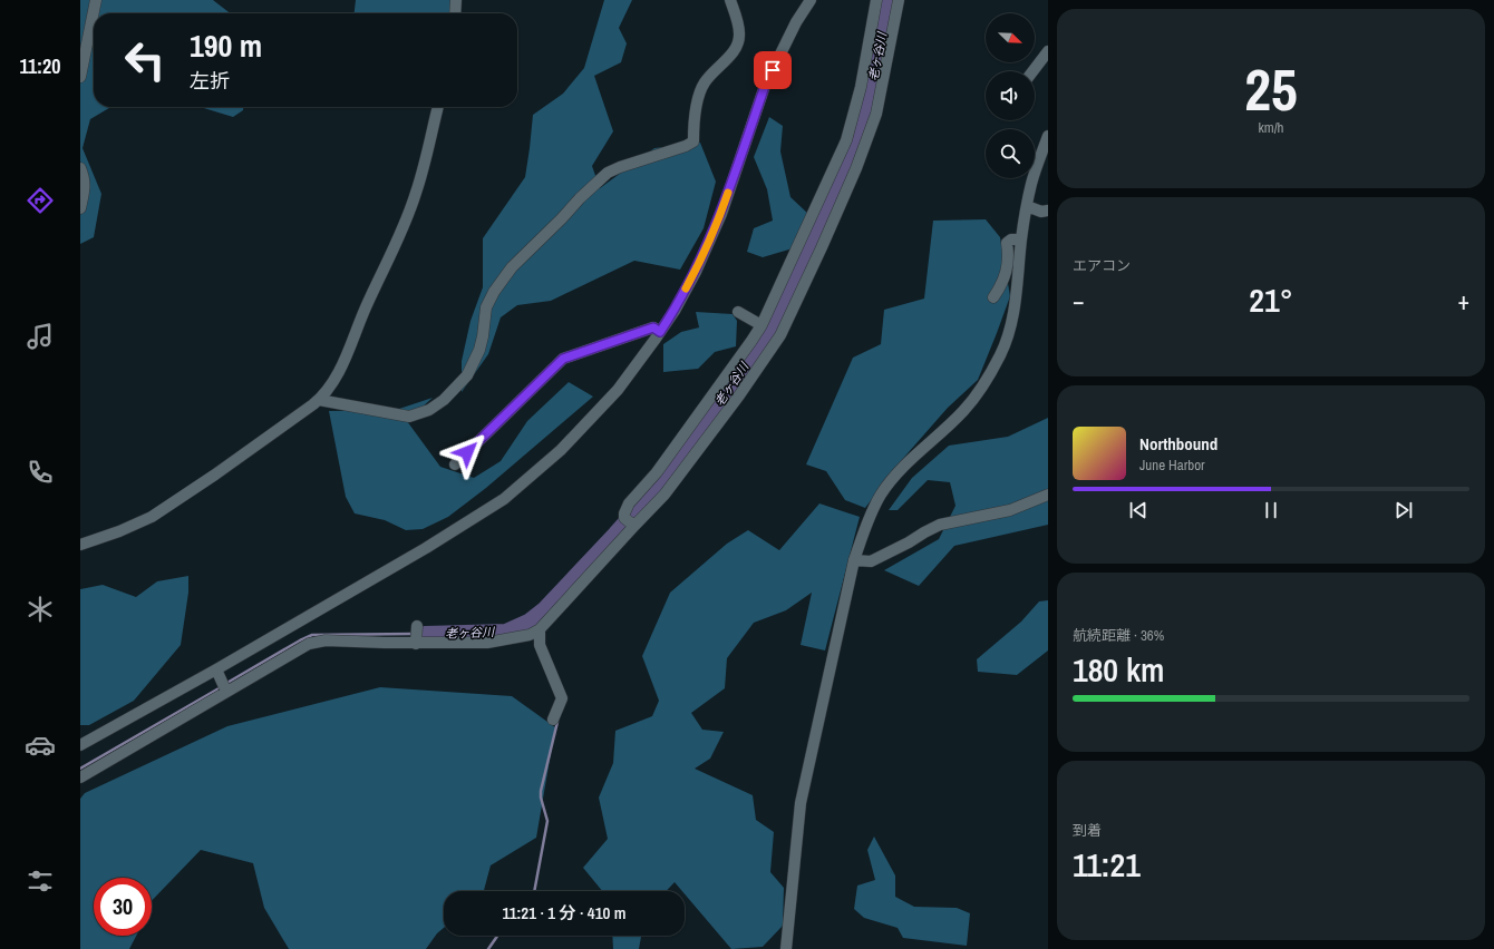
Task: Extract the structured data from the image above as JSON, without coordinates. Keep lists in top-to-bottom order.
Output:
{
  "water": ["老ヶ谷川"],
  "north": "bottom right",
  "page": {
    "tabs": "11:20",
    "tile": [
      ["25", "km/h"],
      "エアコン",
      ["航続距離 · 36%", "180 km"],
      ["到着", "11:21"]
    ],
    "turn": ["190 m", "左折"],
    "heat": ["−", "21°", "+"],
    "song": ["Northbound", "June Harbor"],
    "limit": "30",
    "trip": "11:21 · 1 分 · 410 m"
  }
}
